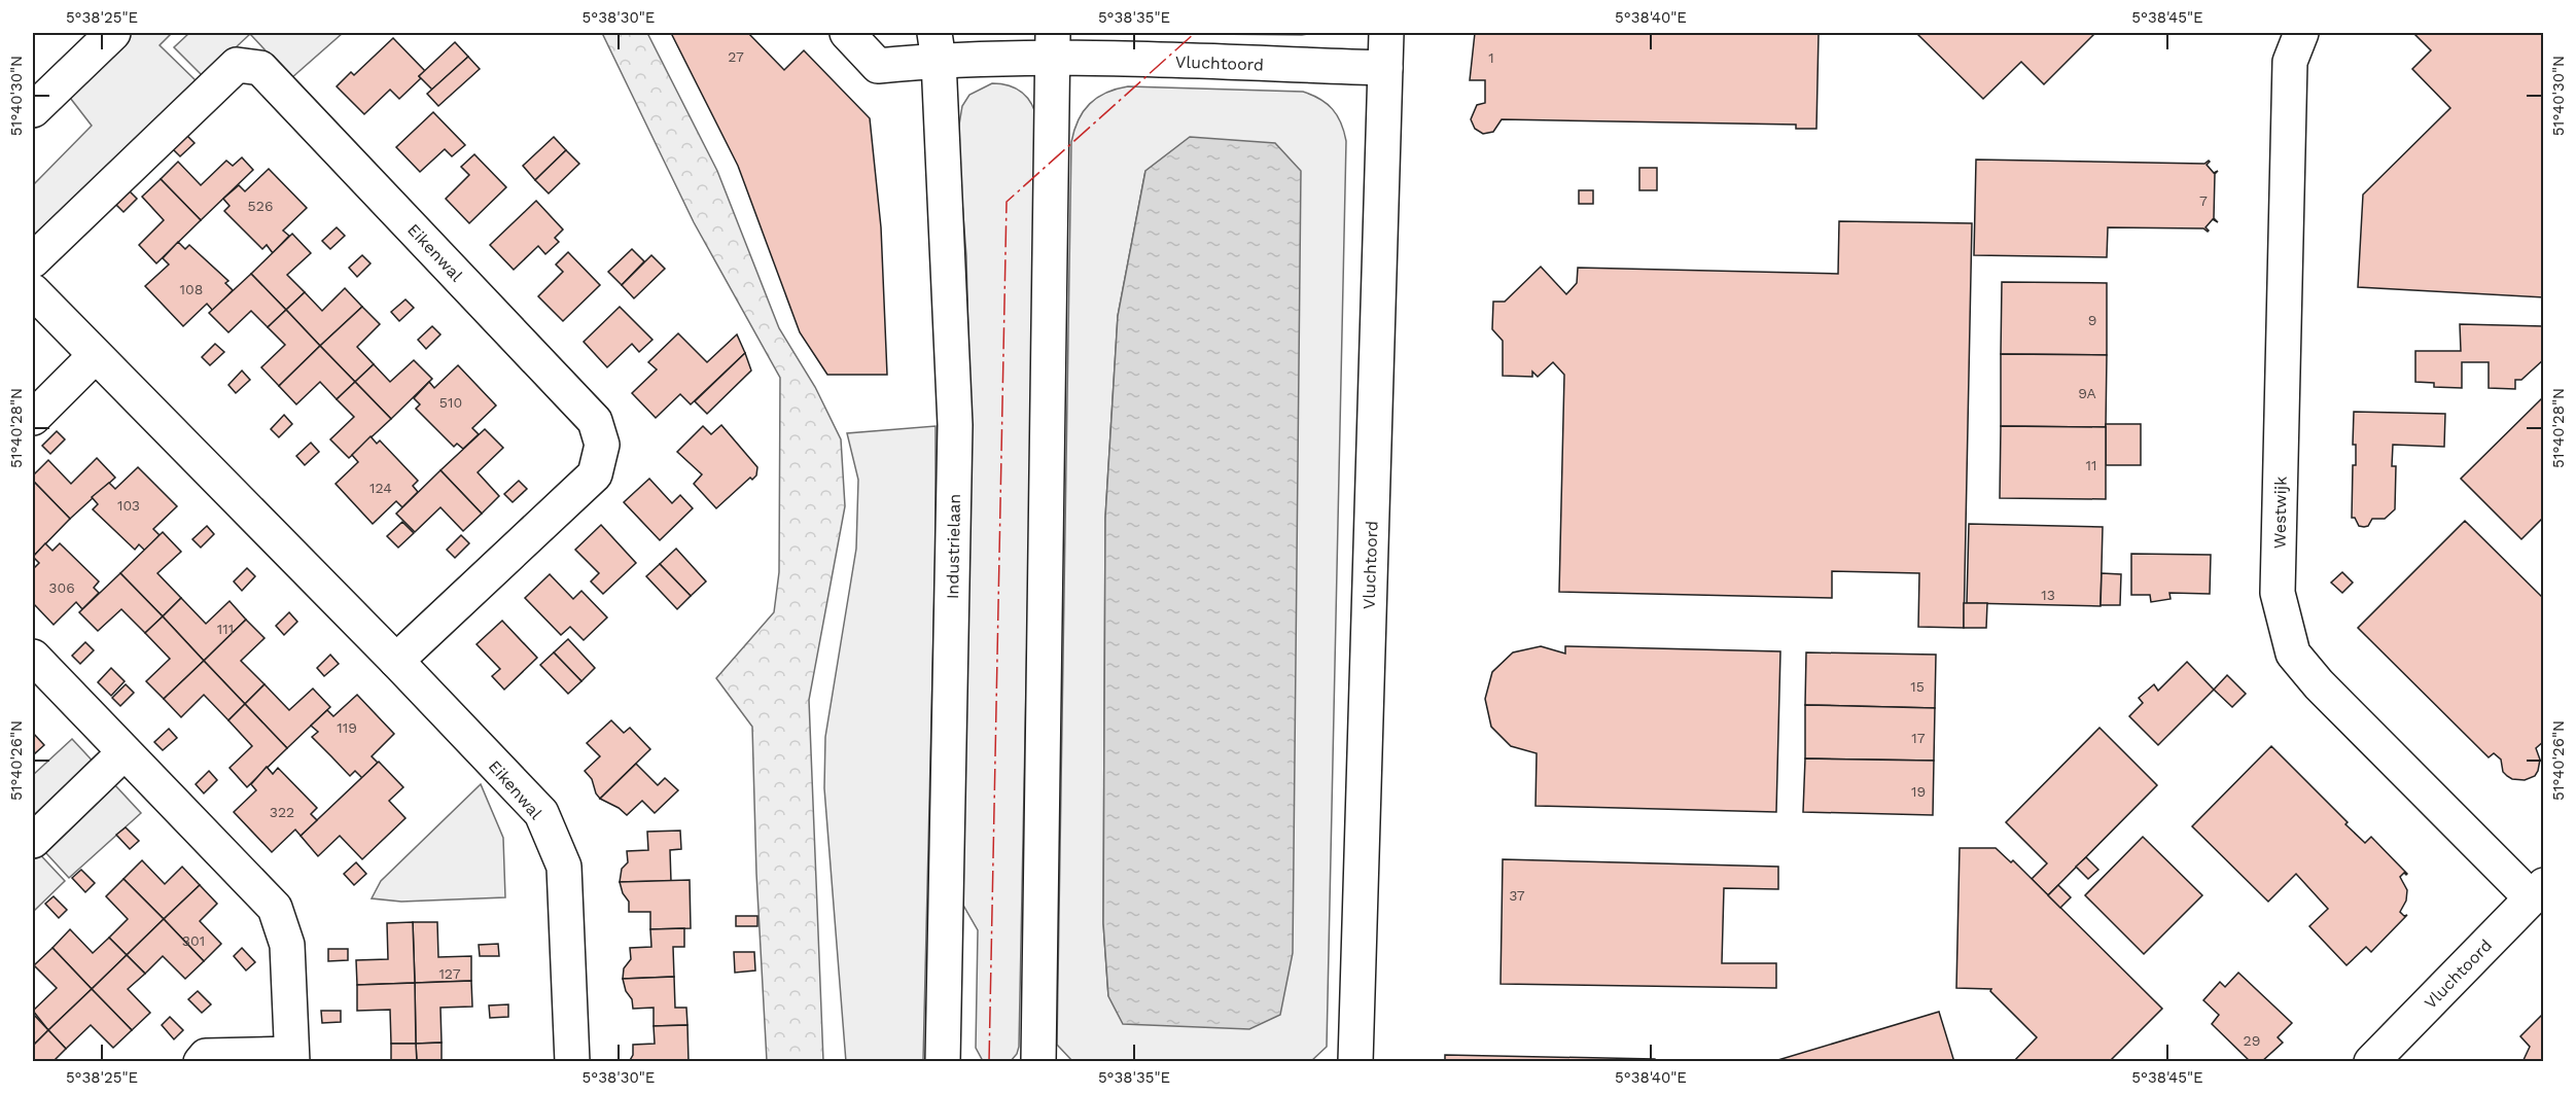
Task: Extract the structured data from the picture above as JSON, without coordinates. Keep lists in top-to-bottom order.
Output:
{
  "streets": {
    "street": [
      "Vluchtoord",
      "Eikenwal",
      "Westwijk",
      "Industrielaan"
    ]
  },
  "crossings": [
    ["Vluchtoord", "Westwijk"],
    ["Vluchtoord", "Industrielaan"]
  ],
  "house_numbers": [
    "27",
    "1",
    "7",
    "526",
    "108",
    "9",
    "9A",
    "510",
    "11",
    "124",
    "103",
    "306",
    "13",
    "111",
    "15",
    "119",
    "17",
    "19",
    "322",
    "37",
    "301",
    "127",
    "29"
  ],
  "coordinates": [
    "5°38'25\"E",
    "5°38'30\"E",
    "5°38'35\"E",
    "5°38'40\"E",
    "5°38'45\"E",
    "51°40'30\"N",
    "51°40'28\"N",
    "51°40'26\"N"
  ]
}
